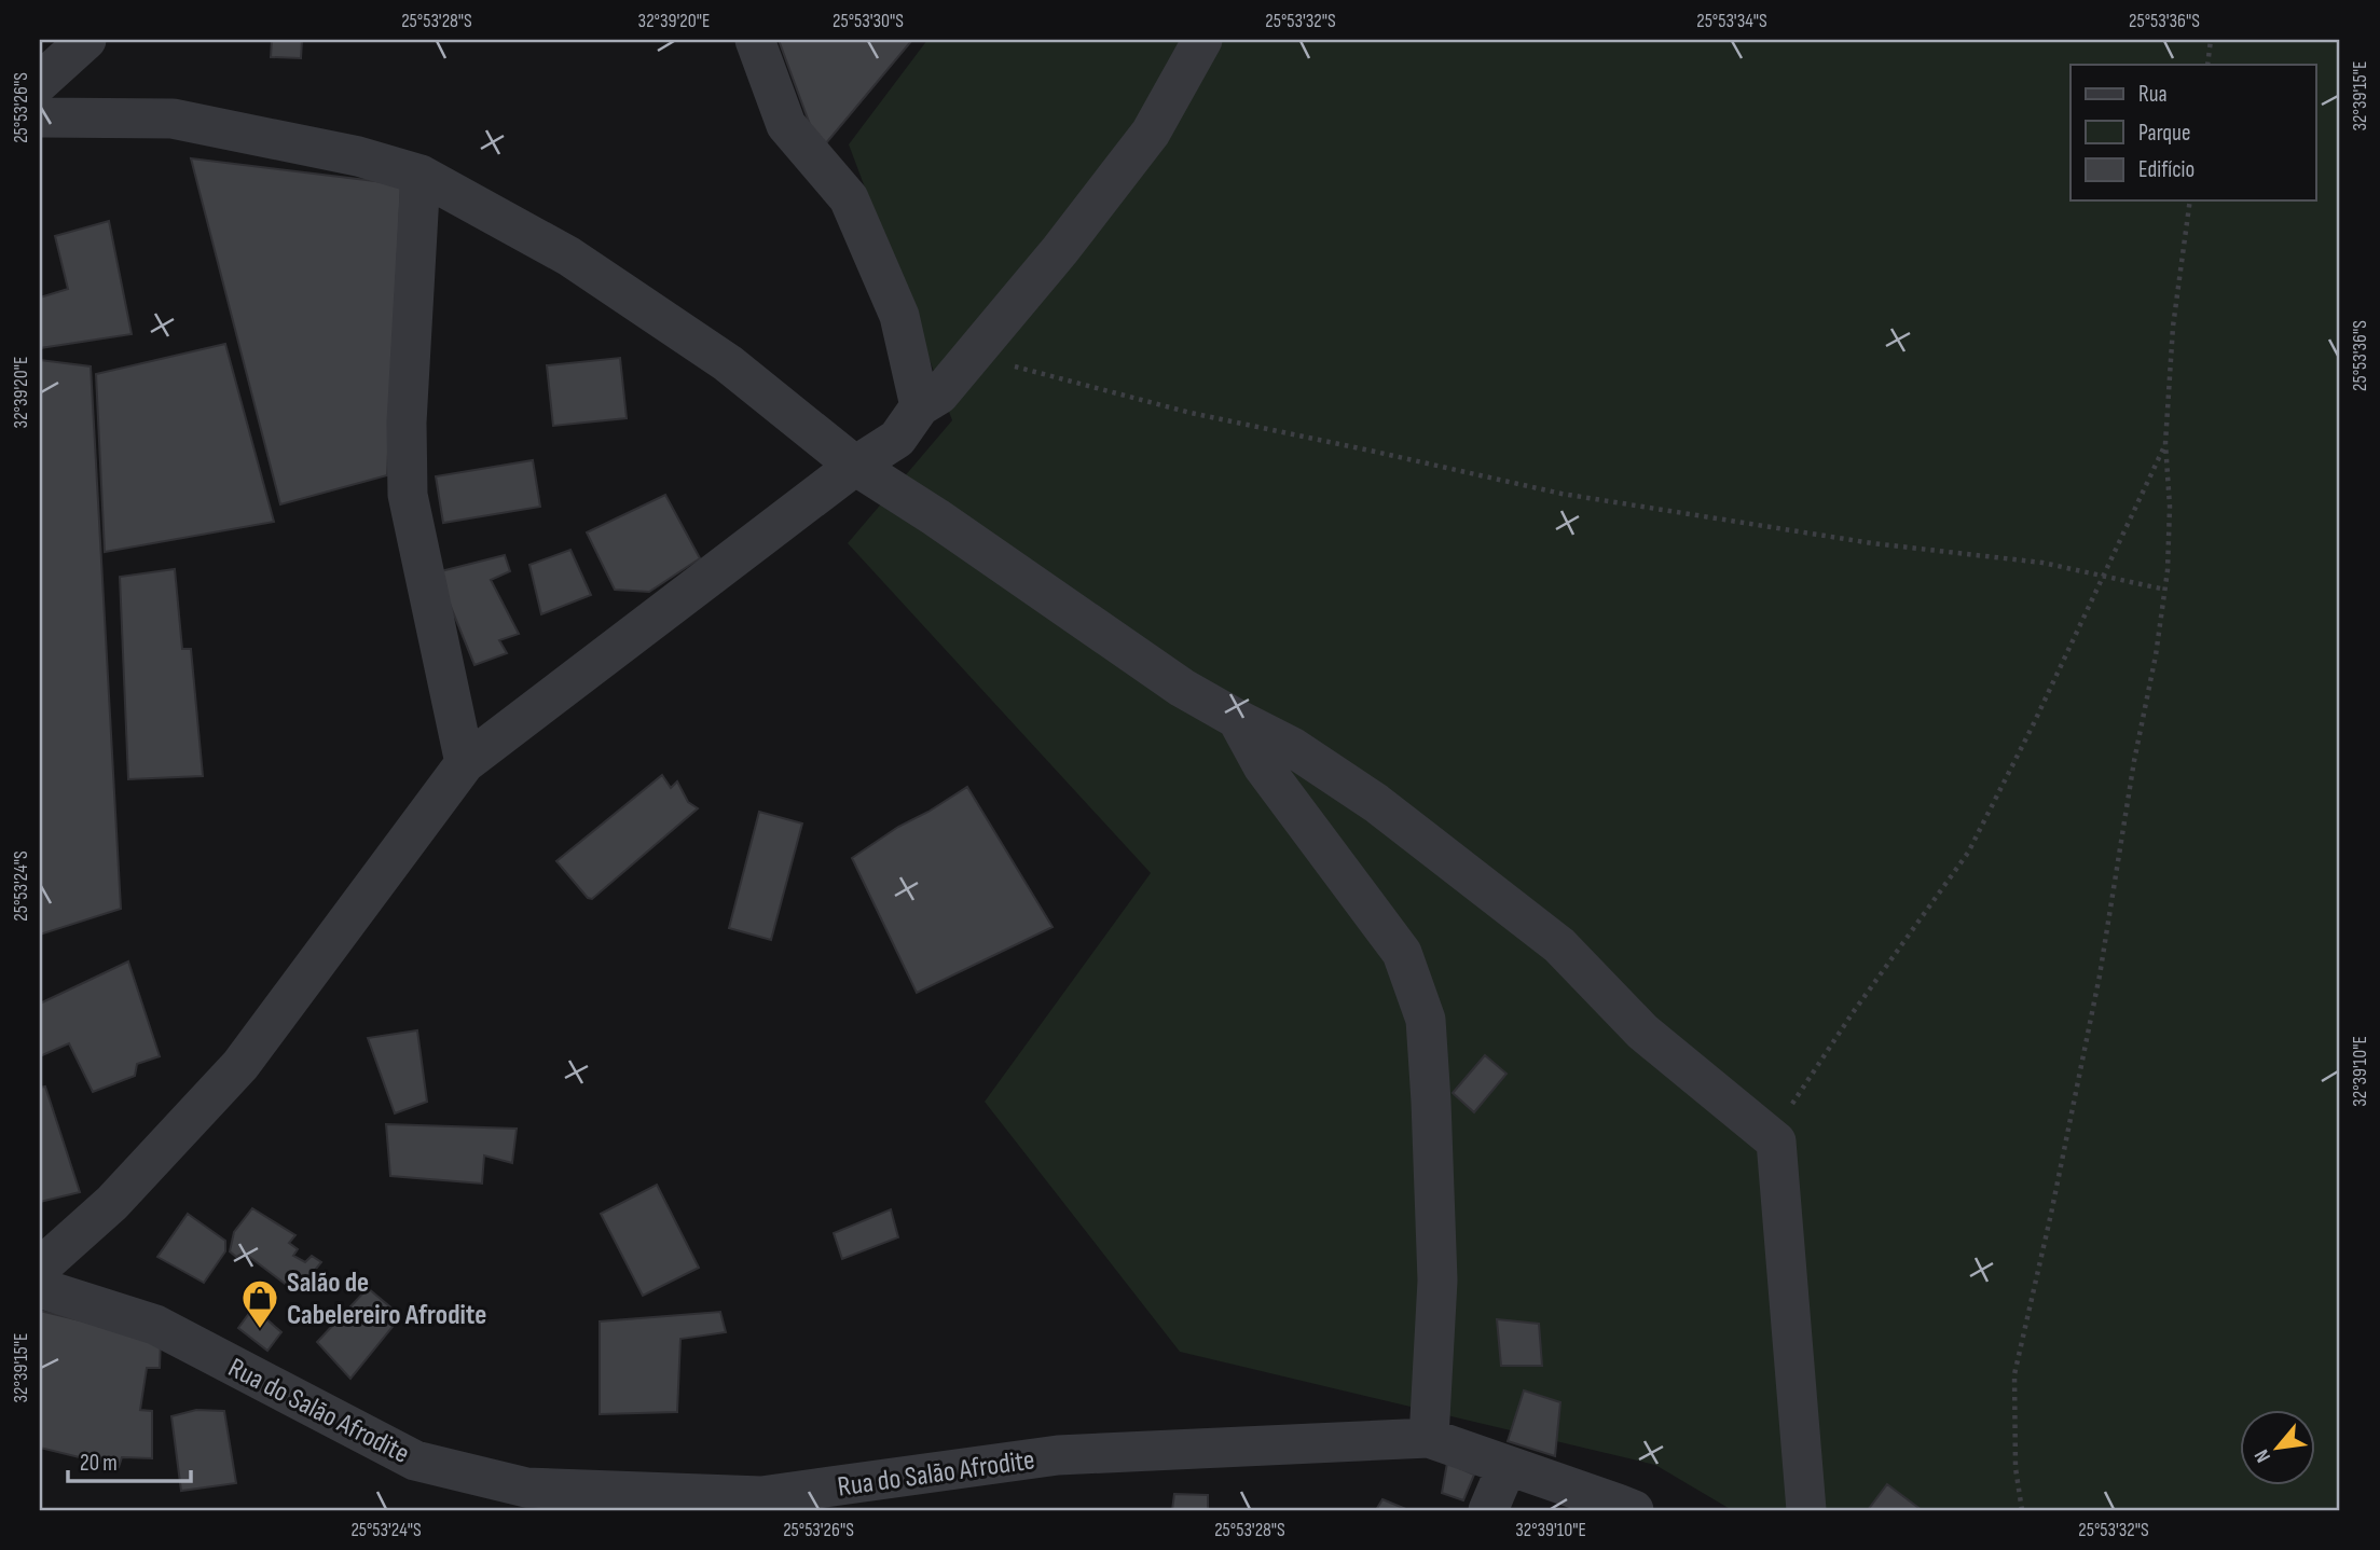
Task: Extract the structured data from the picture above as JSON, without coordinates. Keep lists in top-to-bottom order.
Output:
{
  "streets": {
    "street": ["Rua do Salão Afrodite"]
  },
  "places": {
    "shop": ["Salão de Cabelereiro Afrodite"]
  },
  "legend": ["Rua", "Parque", "Edifício"],
  "scale_bar": "20 m",
  "north": "bottom left",
  "coordinates": [
    "25°53'28\"S",
    "32°39'20\"E",
    "25°53'30\"S",
    "25°53'32\"S",
    "25°53'34\"S",
    "25°53'36\"S",
    "32°39'15\"E",
    "25°53'26\"S",
    "25°53'24\"S",
    "32°39'10\"E"
  ]
}
